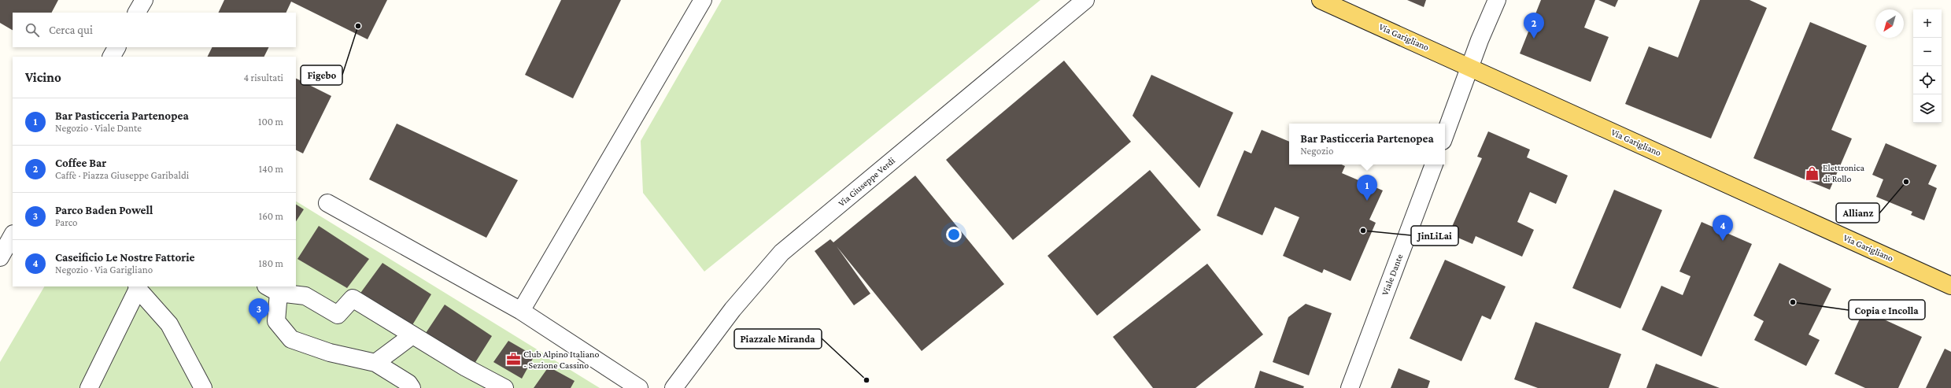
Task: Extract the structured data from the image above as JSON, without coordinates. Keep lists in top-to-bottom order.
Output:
{
  "streets": {
    "main road": ["Via Garigliano"],
    "street": ["Via Giuseppe Verdi", "Viale Dante"]
  },
  "places": {
    "other": [
      "Figebo",
      "Allianz",
      "JinLiLai",
      "Copia e Incolla",
      "Piazzale Miranda"
    ],
    "shop": ["Elettronica di Rollo"],
    "office": ["Club Alpino Italiano - Sezione Cassino"]
  },
  "north": "bottom left",
  "page": {
    "map_buttons": ["+", "−"],
    "pins": [
      "2",
      "1",
      "4",
      "3"
    ],
    "search": "Cerca qui",
    "heading": ["Vicino", "4 risultati"],
    "list": [
      {
        "mark": "1",
        "name": "Bar Pasticceria Partenopea",
        "note": "Negozio · Viale Dante",
        "value": "100 m"
      },
      {
        "mark": "2",
        "name": "Coffee Bar",
        "note": "Caffè · Piazza Giuseppe Garibaldi",
        "value": "140 m"
      },
      {
        "mark": "3",
        "name": "Parco Baden Powell",
        "note": "Parco",
        "value": "160 m"
      },
      {
        "mark": "4",
        "name": "Caseificio Le Nostre Fattorie",
        "note": "Negozio · Via Garigliano",
        "value": "180 m"
      }
    ],
    "popup": ["Bar Pasticceria Partenopea", "Negozio"]
  }
}
